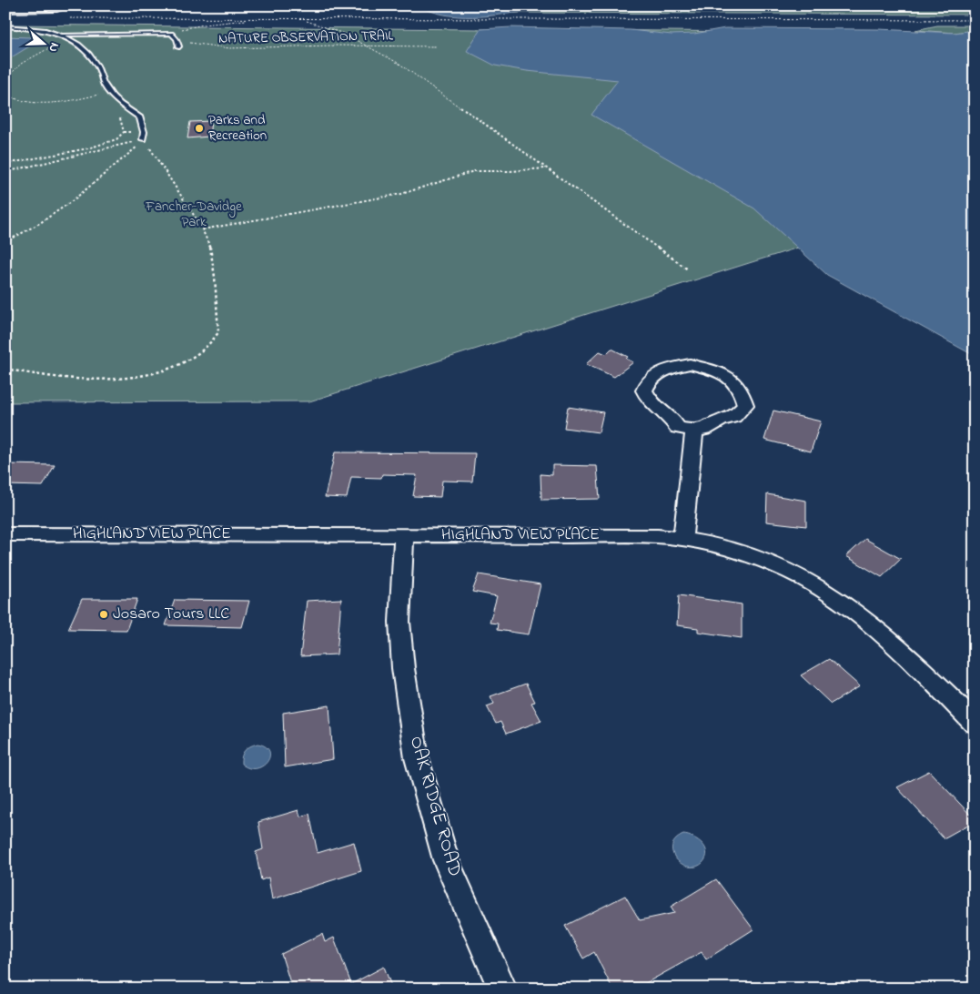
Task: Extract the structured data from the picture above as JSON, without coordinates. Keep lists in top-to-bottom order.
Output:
{
  "streets": {
    "street": ["HIGHLAND VIEW PLACE", "OAK RIDGE ROAD"],
    "path": ["NATURE OBSERVATION TRAIL"]
  },
  "crossings": [
    ["HIGHLAND VIEW PLACE", "OAK RIDGE ROAD"]
  ],
  "parks": ["Fancher-Davidge Park"],
  "places": ["Parks and Recreation", "Josaro Tours LLC"],
  "north": "right"
}
